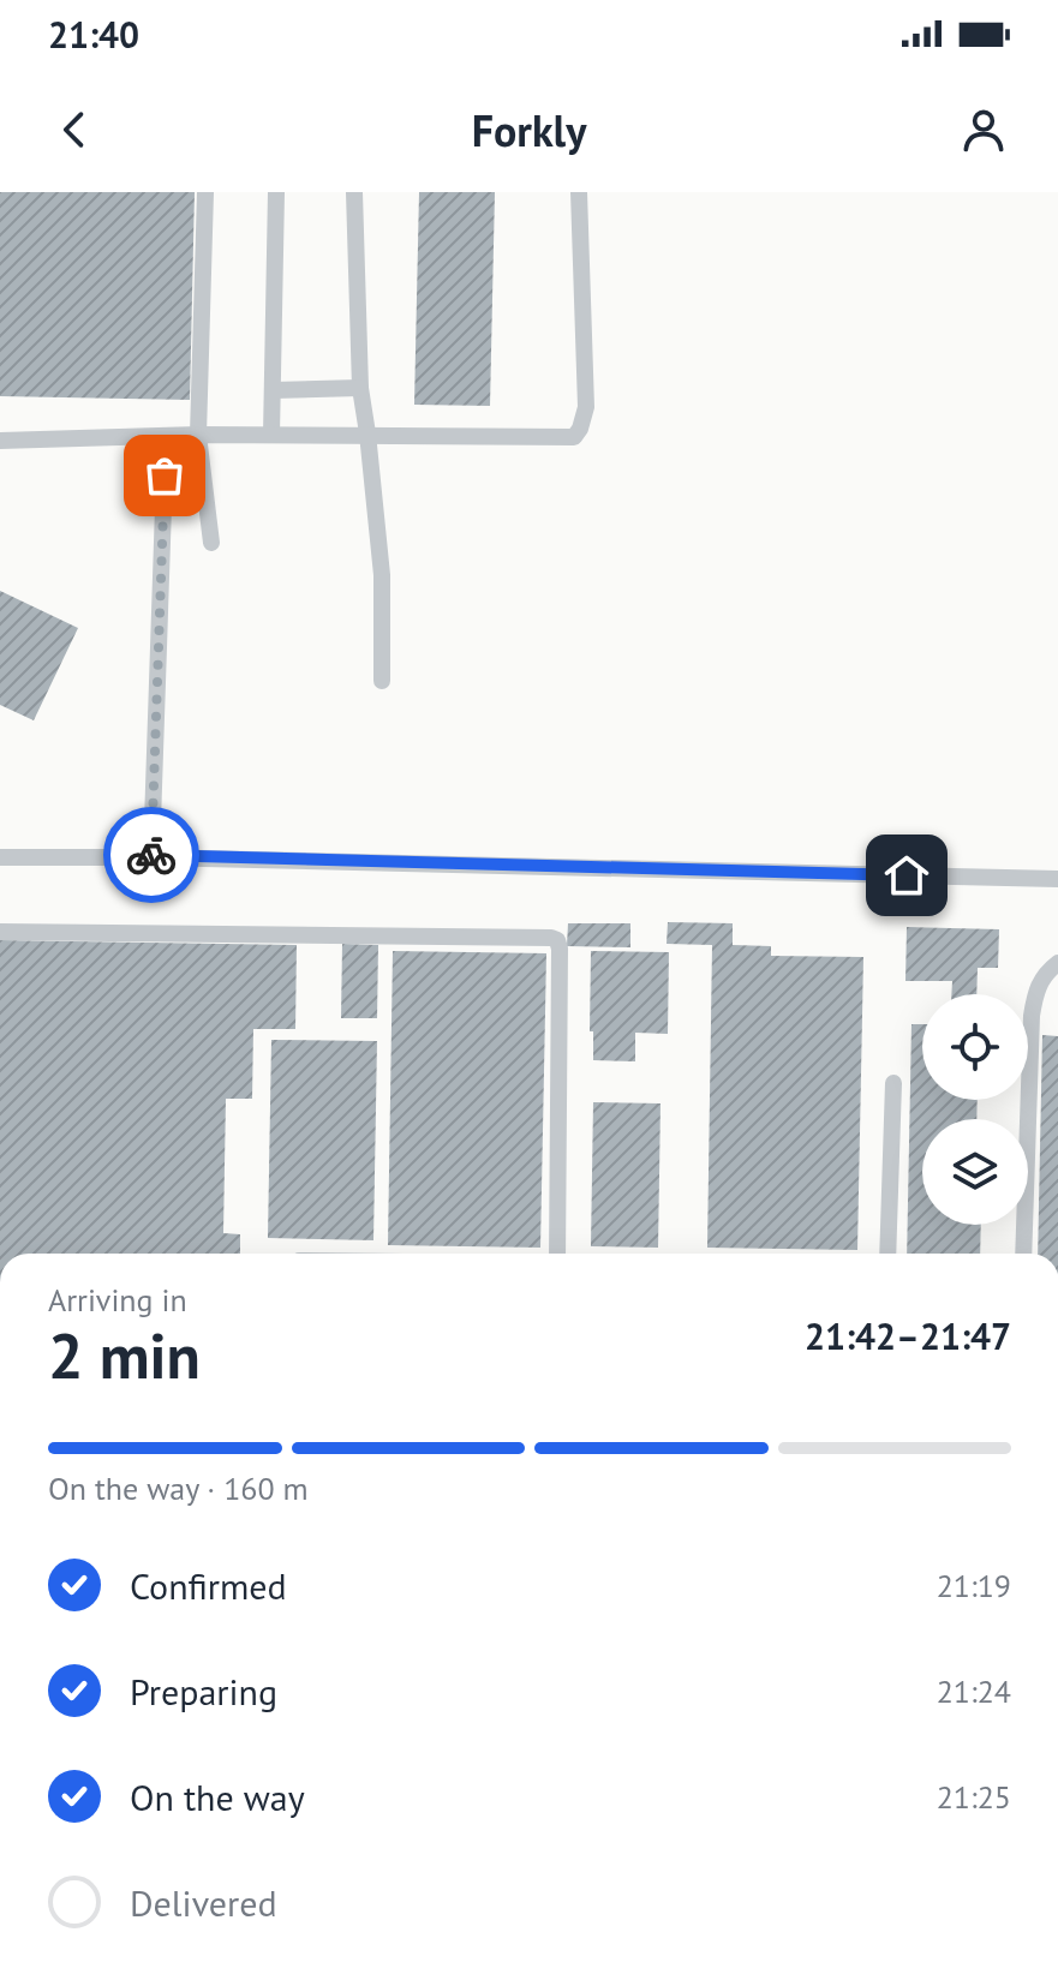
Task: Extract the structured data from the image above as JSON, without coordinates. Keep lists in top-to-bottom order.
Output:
{
  "page": {
    "status": "21:40",
    "header": "Forkly",
    "heading": ["2 min", "Arriving in", "21:42–21:47"],
    "bar": "On the way · 160 m",
    "list": [
      ["Confirmed", "21:19"],
      ["Preparing", "21:24"],
      ["On the way", "21:25"],
      "Delivered"
    ]
  }
}
